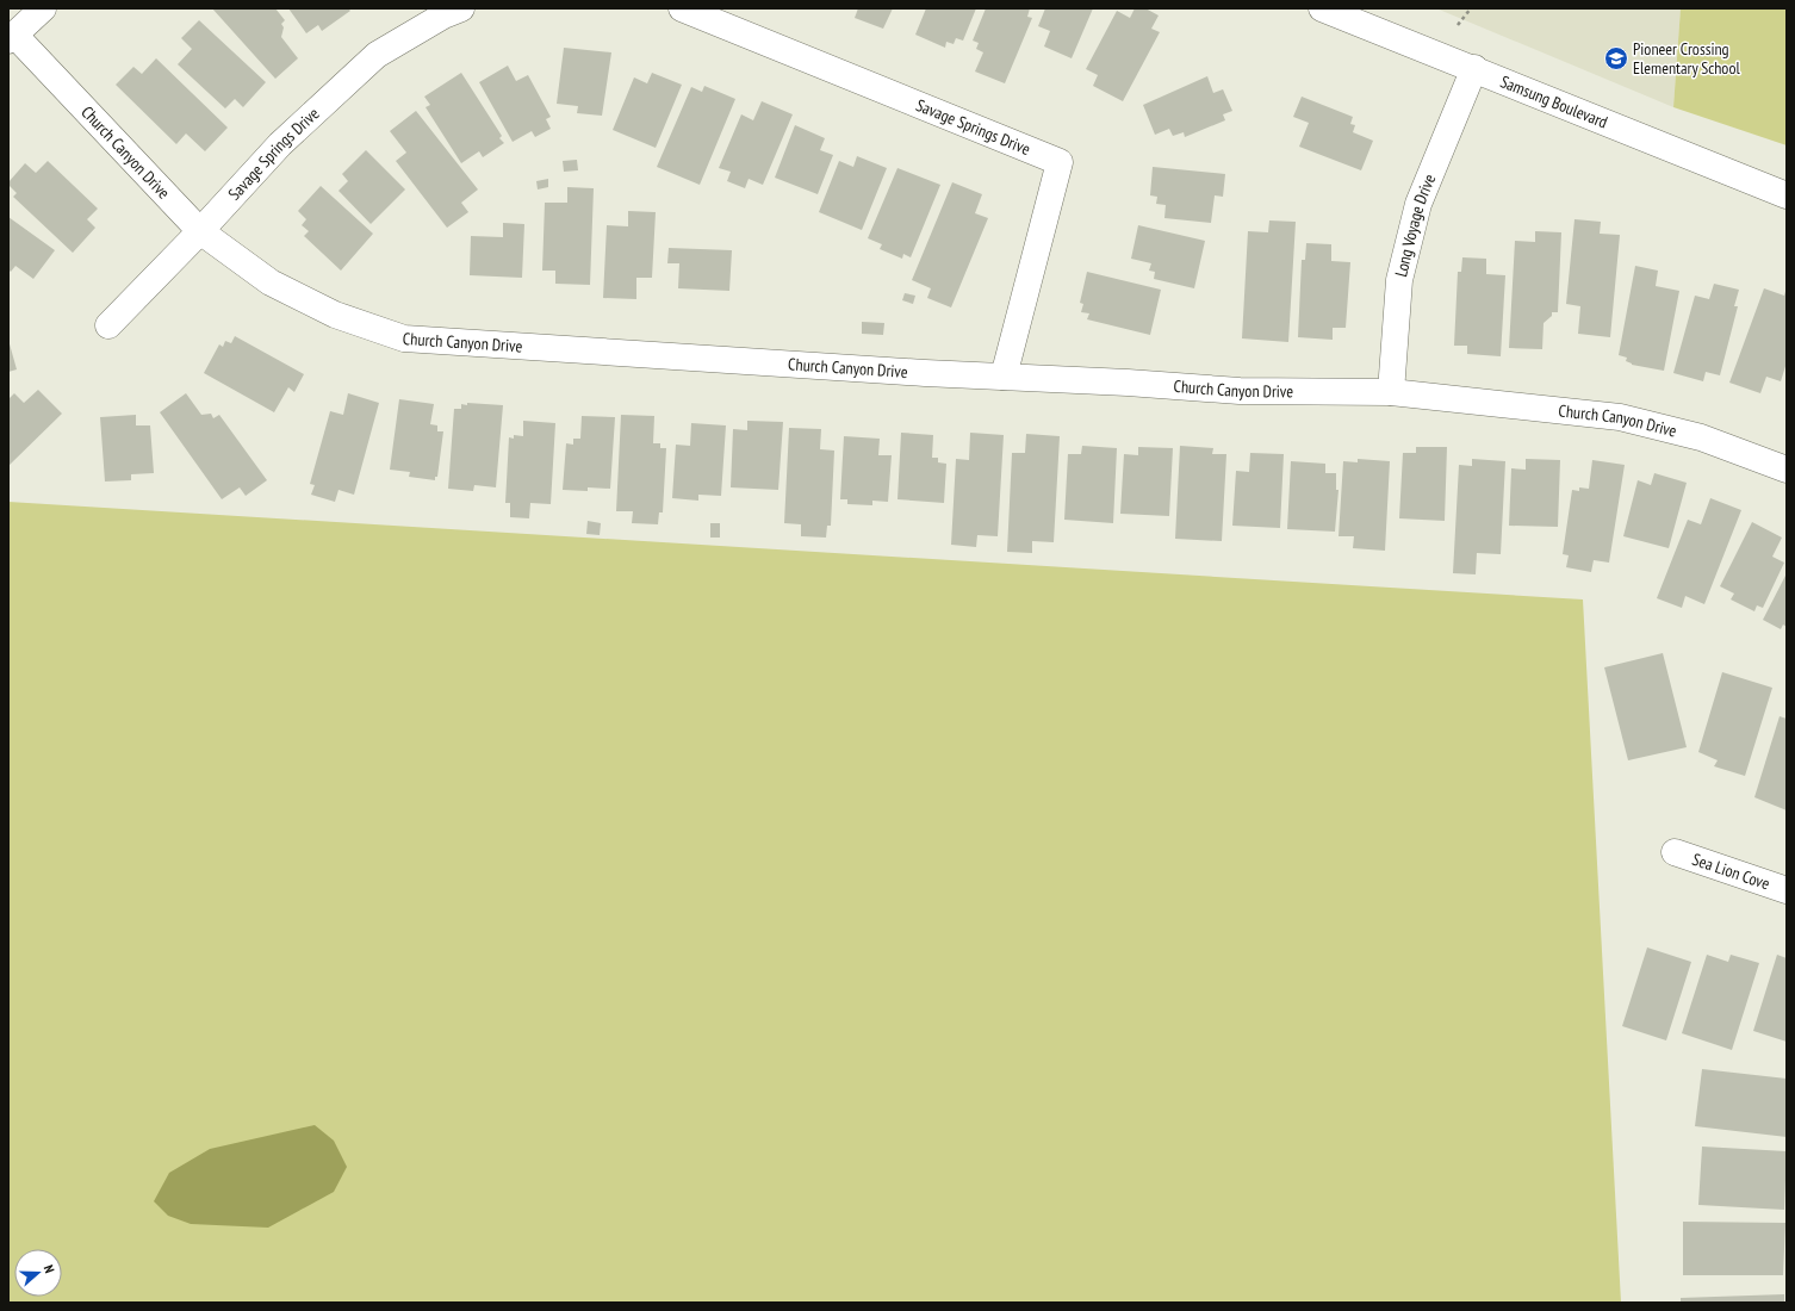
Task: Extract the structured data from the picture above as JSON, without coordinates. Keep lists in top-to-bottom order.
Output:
{
  "streets": {
    "street": [
      "Samsung Boulevard",
      "Savage Springs Drive",
      "Church Canyon Drive",
      "Long Voyage Drive",
      "Sea Lion Cove"
    ]
  },
  "crossings": [
    ["Samsung Boulevard", "Long Voyage Drive"],
    ["Savage Springs Drive", "Church Canyon Drive"],
    ["Church Canyon Drive", "Long Voyage Drive"]
  ],
  "places": {
    "school or university": ["Pioneer Crossing Elementary School"]
  },
  "north": "right"
}
